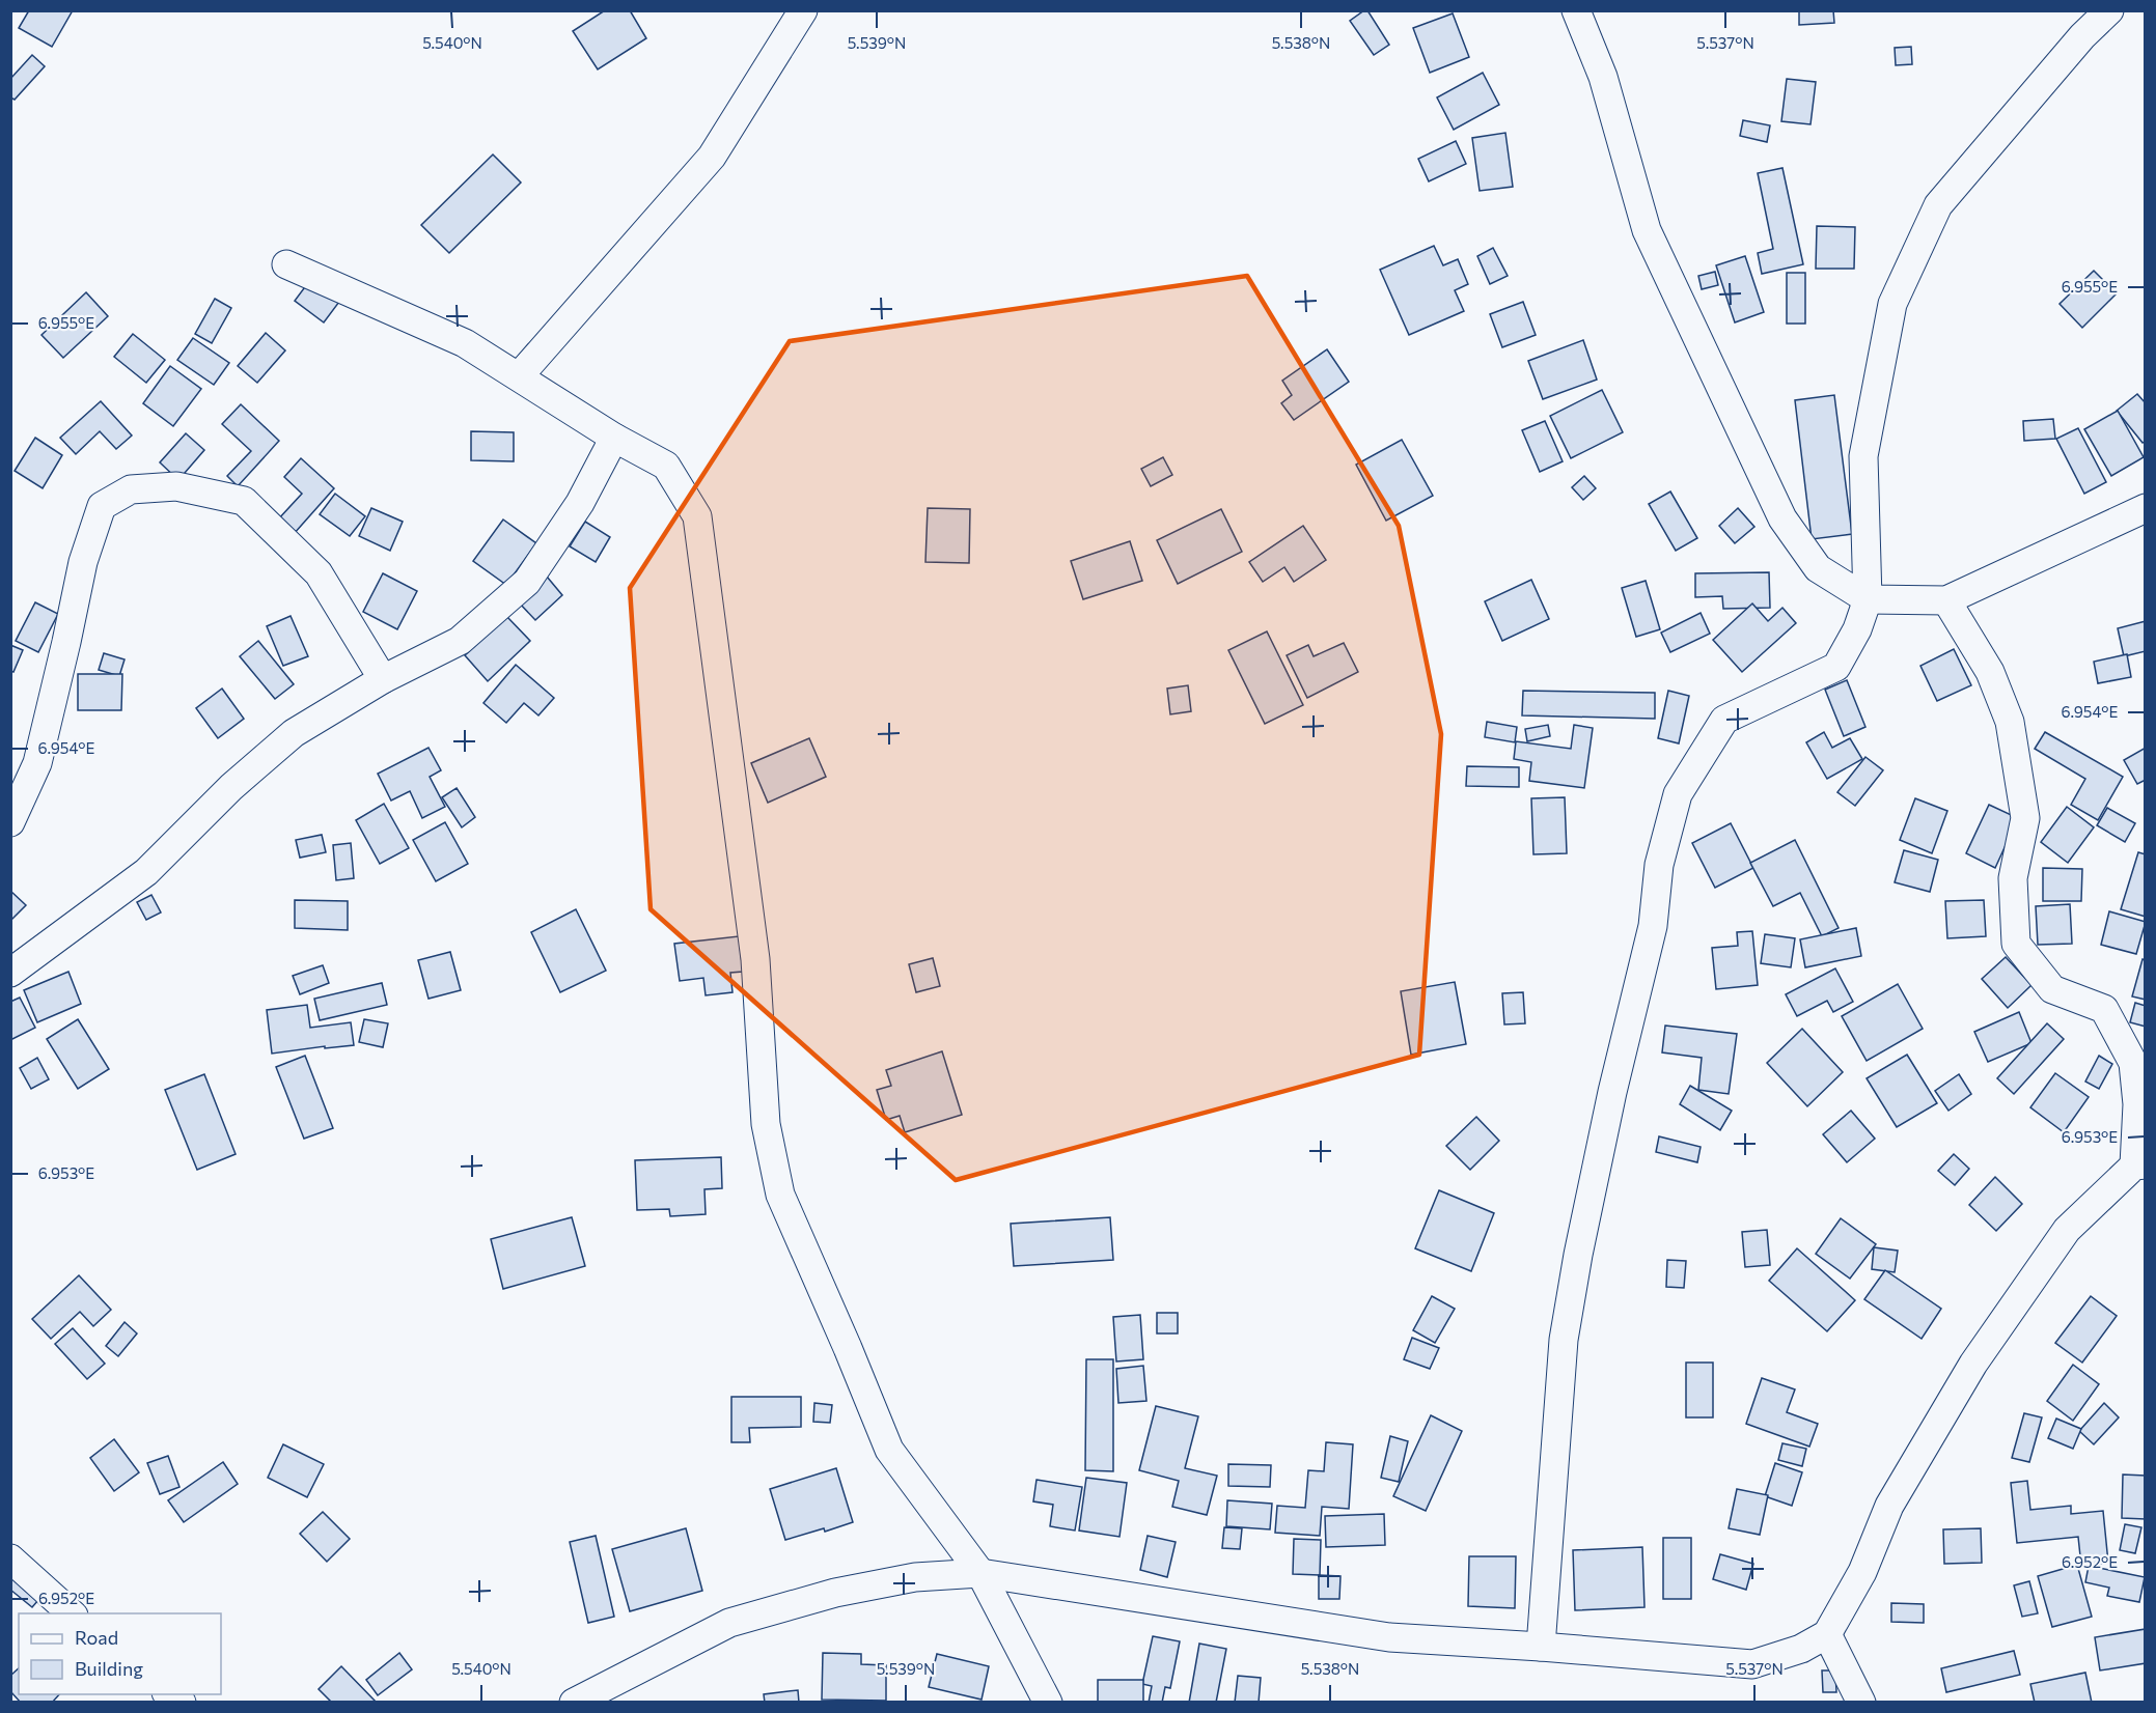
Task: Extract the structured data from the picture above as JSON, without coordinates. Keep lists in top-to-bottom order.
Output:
{
  "legend": ["Road", "Building"],
  "coordinates": [
    "5.540°N",
    "5.539°N",
    "5.538°N",
    "5.537°N",
    "6.955°E",
    "6.954°E",
    "6.953°E",
    "6.952°E"
  ]
}
